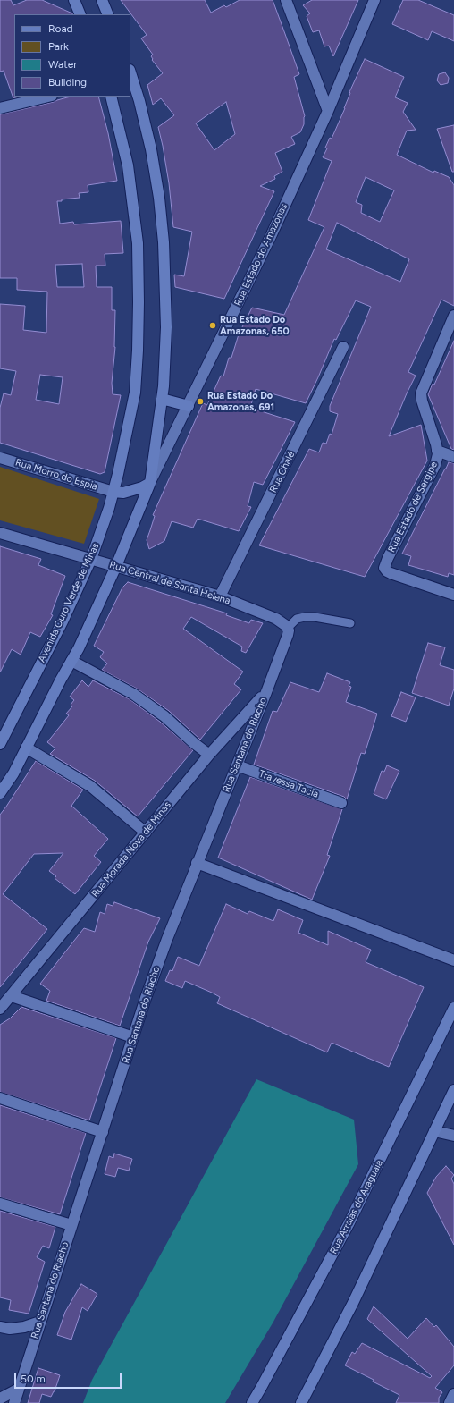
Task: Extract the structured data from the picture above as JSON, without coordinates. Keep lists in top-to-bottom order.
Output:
{
  "streets": {
    "street": [
      "Rua Estado do Amazonas",
      "Rua Chalé",
      "Rua Morro do Espia",
      "Rua Estado de Sergipe",
      "Rua Central de Santa Helena",
      "Avenida Ouro Verde de Minas",
      "Rua Santana do Riacho",
      "Travessa Tacia",
      "Rua Morada Nova de Minas",
      "Rua Arraias do Araguaia"
    ]
  },
  "crossings": [
    ["Rua Estado do Amazonas", "Rua Central de Santa Helena"],
    ["Rua Chalé", "Rua Central de Santa Helena"],
    ["Rua Morro do Espia", "Avenida Ouro Verde de Minas"],
    ["Rua Central de Santa Helena", "Avenida Ouro Verde de Minas"],
    ["Rua Central de Santa Helena", "Rua Santana do Riacho"],
    ["Rua Santana do Riacho", "Travessa Tacia"],
    ["Rua Santana do Riacho", "Rua Morada Nova de Minas"]
  ],
  "places": ["Rua Estado Do Amazonas, 650", "Rua Estado Do Amazonas, 691"],
  "legend": [
    "Road",
    "Park",
    "Water",
    "Building"
  ],
  "scale_bar": "50 m"
}
